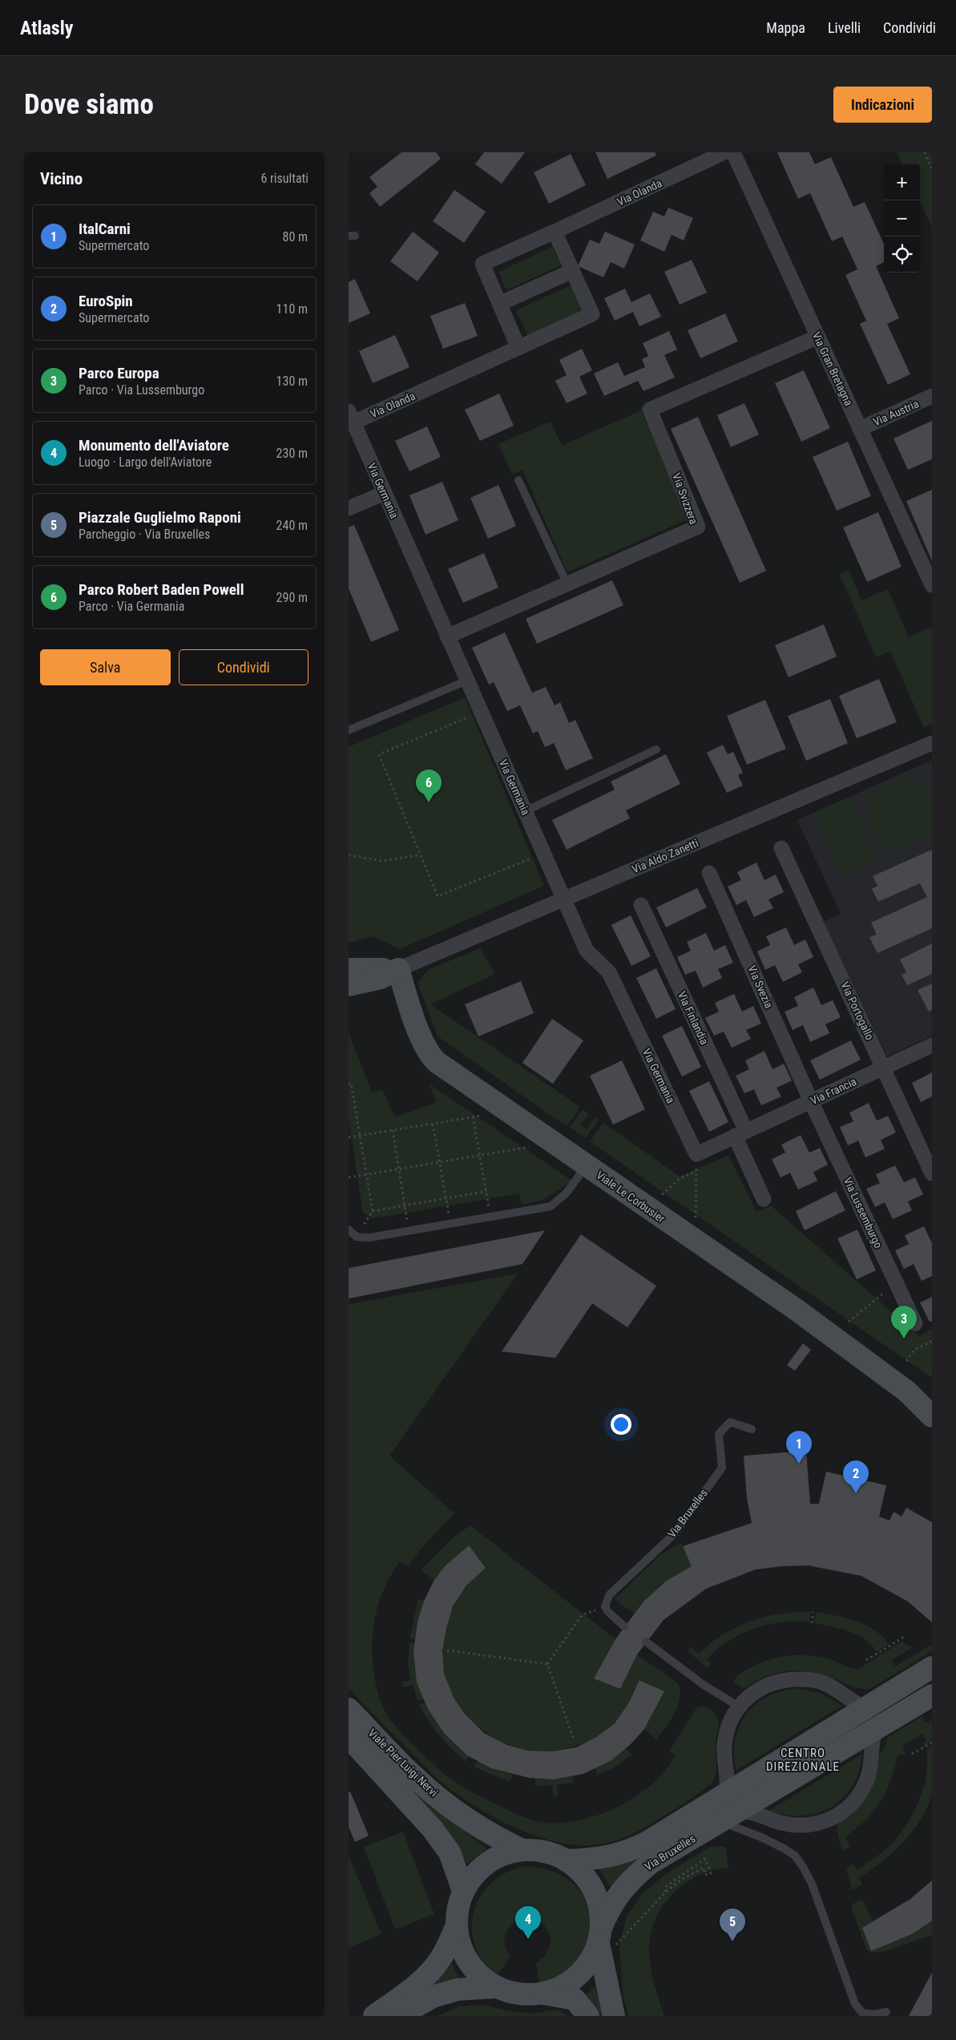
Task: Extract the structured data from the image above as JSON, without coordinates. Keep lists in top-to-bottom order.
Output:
{
  "streets": {
    "street": [
      "Via Olanda",
      "Via Gran Bretagna",
      "Via Austria",
      "Via Germania",
      "Via Svizzera",
      "Via Aldo Zanetti",
      "Via Svezia",
      "Via Portogallo",
      "Via Finlandia",
      "Via Francia",
      "Viale Le Corbusier",
      "Via Lussemburgo",
      "Via Bruxelles",
      "Viale Pier Luigi Nervi"
    ]
  },
  "crossings": [
    ["Via Olanda", "Via Germania"],
    ["Via Gran Bretagna", "Via Austria"],
    ["Via Gran Bretagna", "Via Svizzera"],
    ["Via Germania", "Via Svizzera"],
    ["Via Germania", "Via Aldo Zanetti"],
    ["Via Germania", "Via Francia"],
    ["Via Aldo Zanetti", "Viale Le Corbusier"],
    ["Via Svezia", "Via Francia"],
    ["Via Svezia", "Via Lussemburgo"],
    ["Via Portogallo", "Via Francia"],
    ["Via Finlandia", "Via Francia"],
    ["Via Francia", "Via Lussemburgo"]
  ],
  "districts": ["CENTRO DIREZIONALE"],
  "page": {
    "header": "Atlasly",
    "nav": ["Mappa", "Livelli", "Condividi"],
    "buttons": [
      "Indicazioni",
      ["Salva", "Condividi"]
    ],
    "title": "Dove siamo",
    "heading": ["Vicino", "6 risultati"],
    "map_buttons": ["+", "−"],
    "list": [
      {
        "mark": "1",
        "name": "ItalCarni",
        "note": "Supermercato",
        "value": "80 m"
      },
      {
        "mark": "2",
        "name": "EuroSpin",
        "note": "Supermercato",
        "value": "110 m"
      },
      {
        "mark": "3",
        "name": "Parco Europa",
        "note": "Parco · Via Lussemburgo",
        "value": "130 m"
      },
      {
        "mark": "4",
        "name": "Monumento dell'Aviatore",
        "note": "Luogo · Largo dell'Aviatore",
        "value": "230 m"
      },
      {
        "mark": "5",
        "name": "Piazzale Guglielmo Raponi",
        "note": "Parcheggio · Via Bruxelles",
        "value": "240 m"
      },
      {
        "mark": "6",
        "name": "Parco Robert Baden Powell",
        "note": "Parco · Via Germania",
        "value": "290 m"
      }
    ],
    "pins": [
      "6",
      "3",
      "1",
      "2",
      "4",
      "5"
    ]
  }
}
